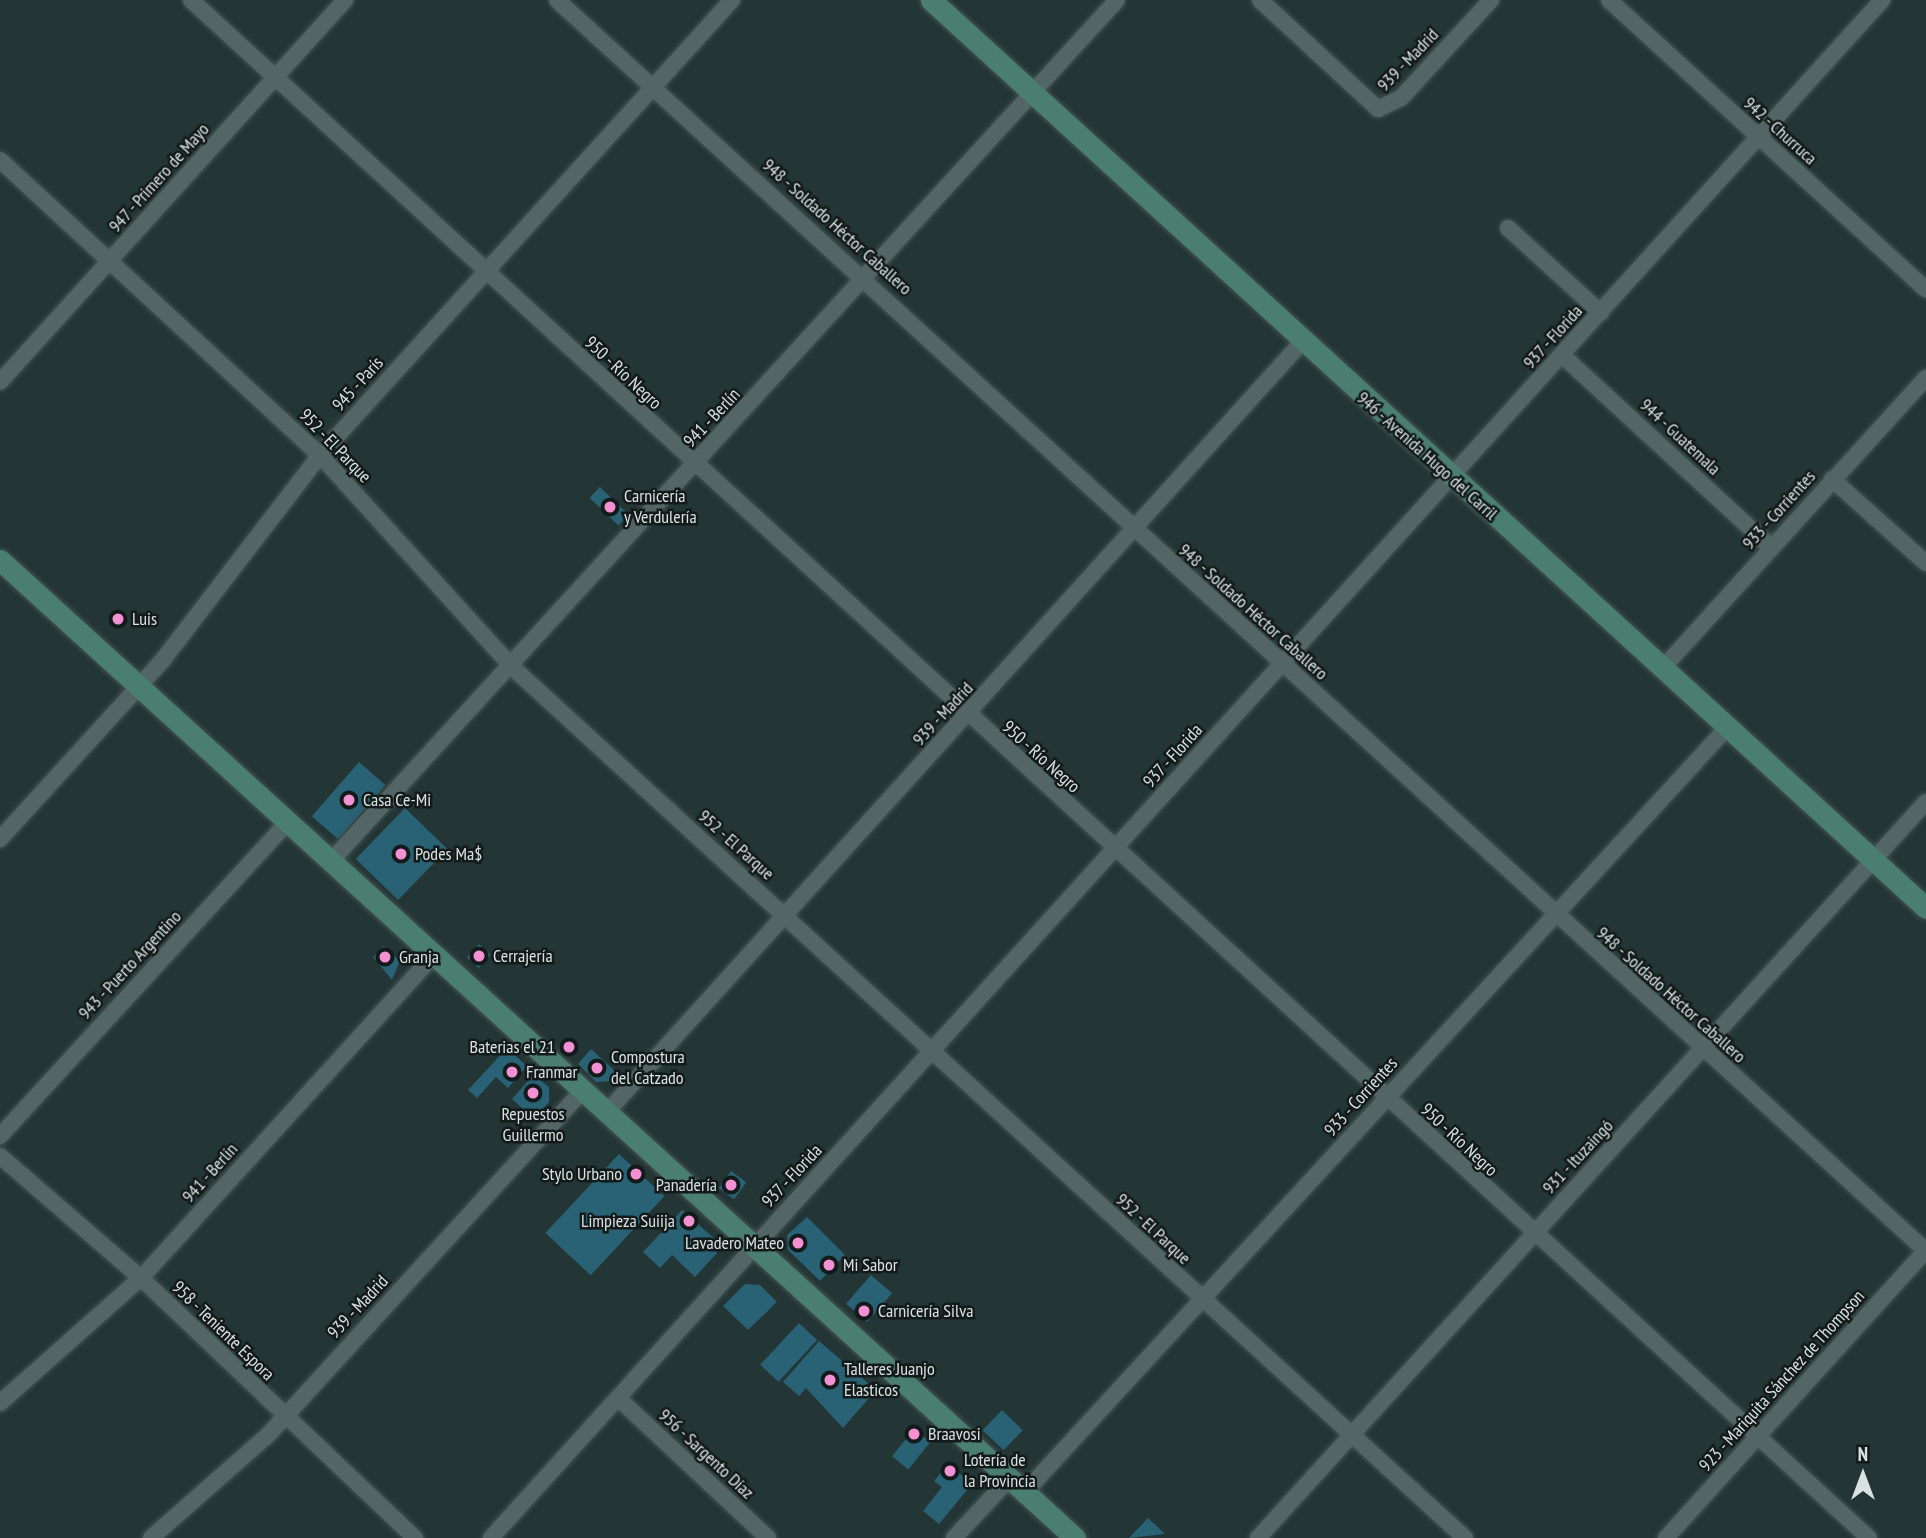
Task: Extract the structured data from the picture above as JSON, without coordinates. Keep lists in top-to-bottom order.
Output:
{
  "streets": {
    "main road": ["946 - Avenida Hugo del Carril"],
    "street": [
      "939 - Madrid",
      "942 - Churruca",
      "947 - Primero de Mayo",
      "948 - Soldado Héctor Caballero",
      "937 - Florida",
      "950 - Río Negro",
      "945 - París",
      "941 - Berlín",
      "944 - Guatemala",
      "952 - El Parque",
      "933 - Corrientes",
      "943 - Puerto Argentino",
      "931 - Ituzaingó",
      "958 - Teniente Espora",
      "923 - Mariquita Sánchez de Thompson",
      "956 - Sargento Díaz"
    ]
  },
  "crossings": [
    ["939 - Madrid", "948 - Soldado Héctor Caballero"],
    ["939 - Madrid", "950 - Río Negro"],
    ["939 - Madrid", "952 - El Parque"],
    ["939 - Madrid", "946 - Avenida Hugo del Carril"],
    ["939 - Madrid", "958 - Teniente Espora"],
    ["942 - Churruca", "937 - Florida"],
    ["947 - Primero de Mayo", "950 - Río Negro"],
    ["947 - Primero de Mayo", "952 - El Parque"],
    ["948 - Soldado Héctor Caballero", "937 - Florida"],
    ["948 - Soldado Héctor Caballero", "945 - París"],
    ["948 - Soldado Héctor Caballero", "941 - Berlín"],
    ["948 - Soldado Héctor Caballero", "933 - Corrientes"],
    ["948 - Soldado Héctor Caballero", "931 - Ituzaingó"],
    ["948 - Soldado Héctor Caballero", "923 - Mariquita Sánchez de Thompson"],
    ["937 - Florida", "950 - Río Negro"],
    ["937 - Florida", "944 - Guatemala"],
    ["937 - Florida", "952 - El Parque"],
    ["937 - Florida", "946 - Avenida Hugo del Carril"],
    ["937 - Florida", "956 - Sargento Díaz"],
    ["950 - Río Negro", "945 - París"],
    ["950 - Río Negro", "941 - Berlín"],
    ["950 - Río Negro", "933 - Corrientes"],
    ["950 - Río Negro", "931 - Ituzaingó"],
    ["950 - Río Negro", "923 - Mariquita Sánchez de Thompson"],
    ["945 - París", "952 - El Parque"],
    ["941 - Berlín", "952 - El Parque"],
    ["941 - Berlín", "946 - Avenida Hugo del Carril"],
    ["941 - Berlín", "958 - Teniente Espora"],
    ["944 - Guatemala", "933 - Corrientes"],
    ["952 - El Parque", "933 - Corrientes"],
    ["952 - El Parque", "931 - Ituzaingó"],
    ["946 - Avenida Hugo del Carril", "933 - Corrientes"],
    ["946 - Avenida Hugo del Carril", "931 - Ituzaingó"]
  ],
  "places": [
    "Carnicería y Verdulería",
    "Luis",
    "Casa Ce-Mi",
    "Podes Ma$",
    "Cerrajería",
    "Granja",
    "Baterias el 21",
    "Compostura del Catzado",
    "Franmar",
    "Repuestos Guillermo",
    "Stylo Urbano",
    "Panadería",
    "Limpieza Suiija",
    "Lavadero Mateo",
    "Mi Sabor",
    "Carnicería Silva",
    "Talleres Juanjo Elasticos",
    "Braavosi",
    "Lotería de la Provincía"
  ],
  "north": "top"
}
